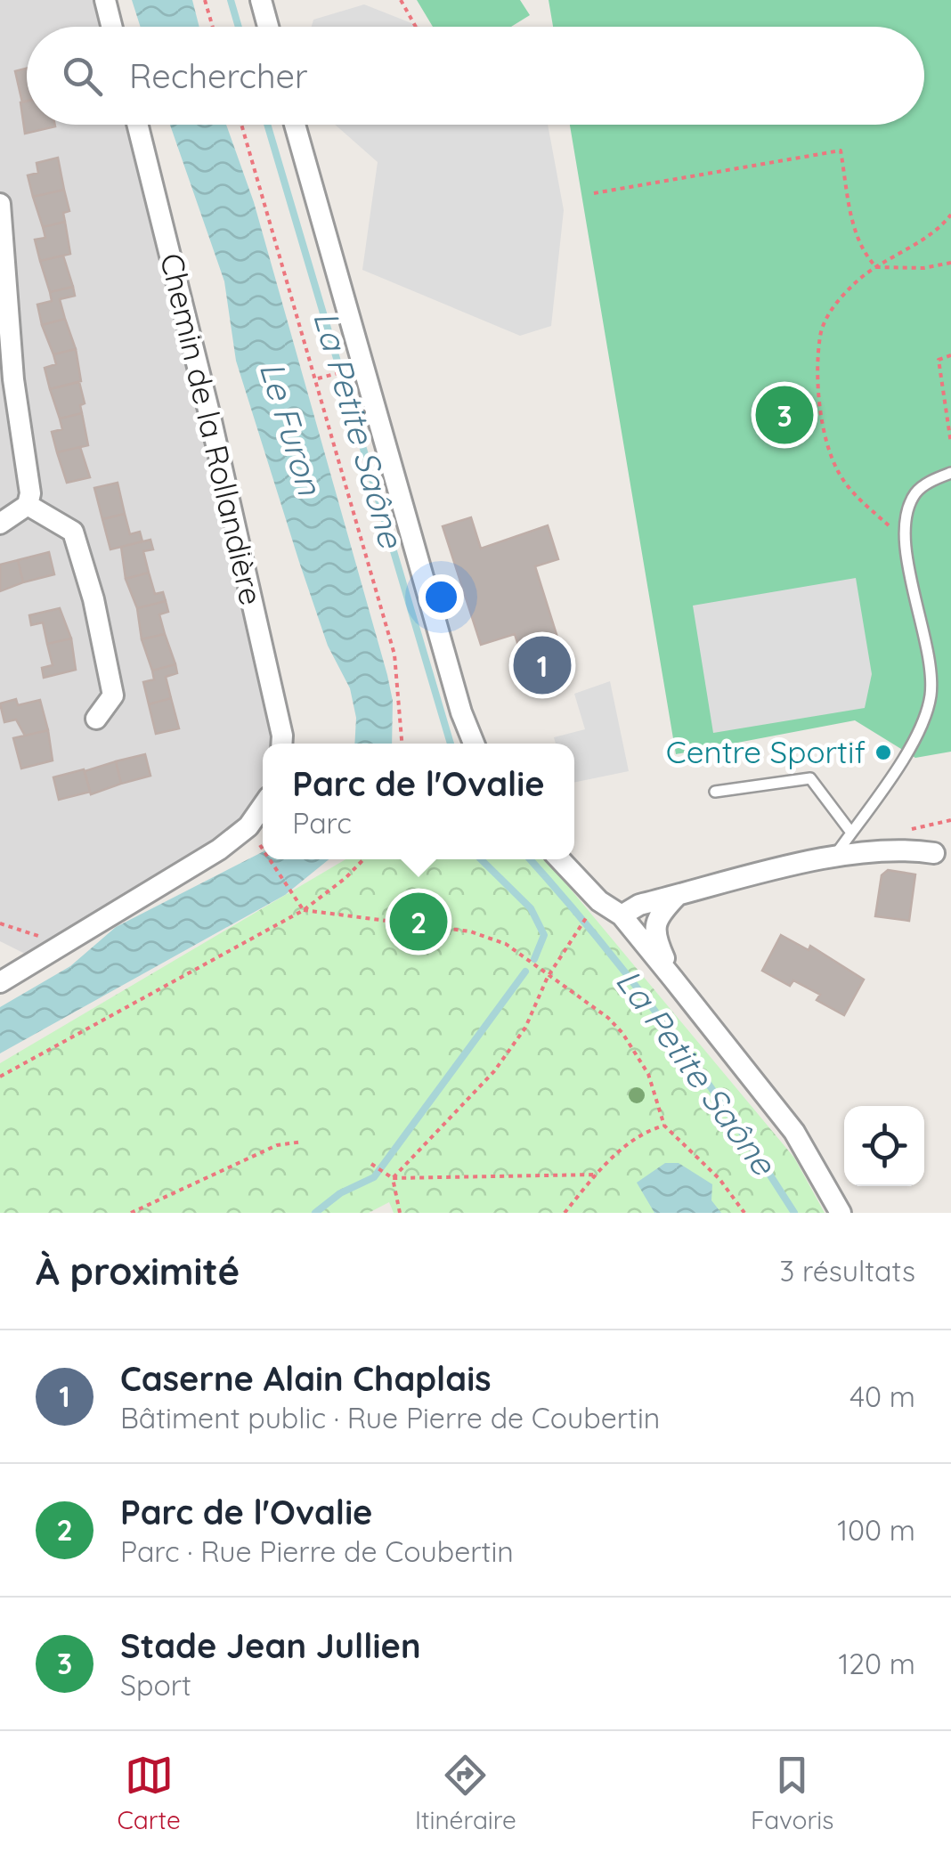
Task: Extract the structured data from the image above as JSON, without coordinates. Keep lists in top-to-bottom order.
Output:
{
  "streets": {
    "street": ["Chemin de la Rollandière"]
  },
  "water": ["Le Furon", "La Petite Saône"],
  "places": ["Centre Sportif"],
  "page": {
    "search": "Rechercher",
    "pins": ["3", "1", "2"],
    "popup": ["Parc de l'Ovalie", "Parc"],
    "heading": ["À proximité", "3 résultats"],
    "list": [
      {
        "mark": "1",
        "name": "Caserne Alain Chaplais",
        "note": "Bâtiment public · Rue Pierre de Coubertin",
        "value": "40 m"
      },
      {
        "mark": "2",
        "name": "Parc de l'Ovalie",
        "note": "Parc · Rue Pierre de Coubertin",
        "value": "100 m"
      },
      {
        "mark": "3",
        "name": "Stade Jean Jullien",
        "note": "Sport",
        "value": "120 m"
      }
    ],
    "nav": ["Carte", "Itinéraire", "Favoris"]
  }
}
